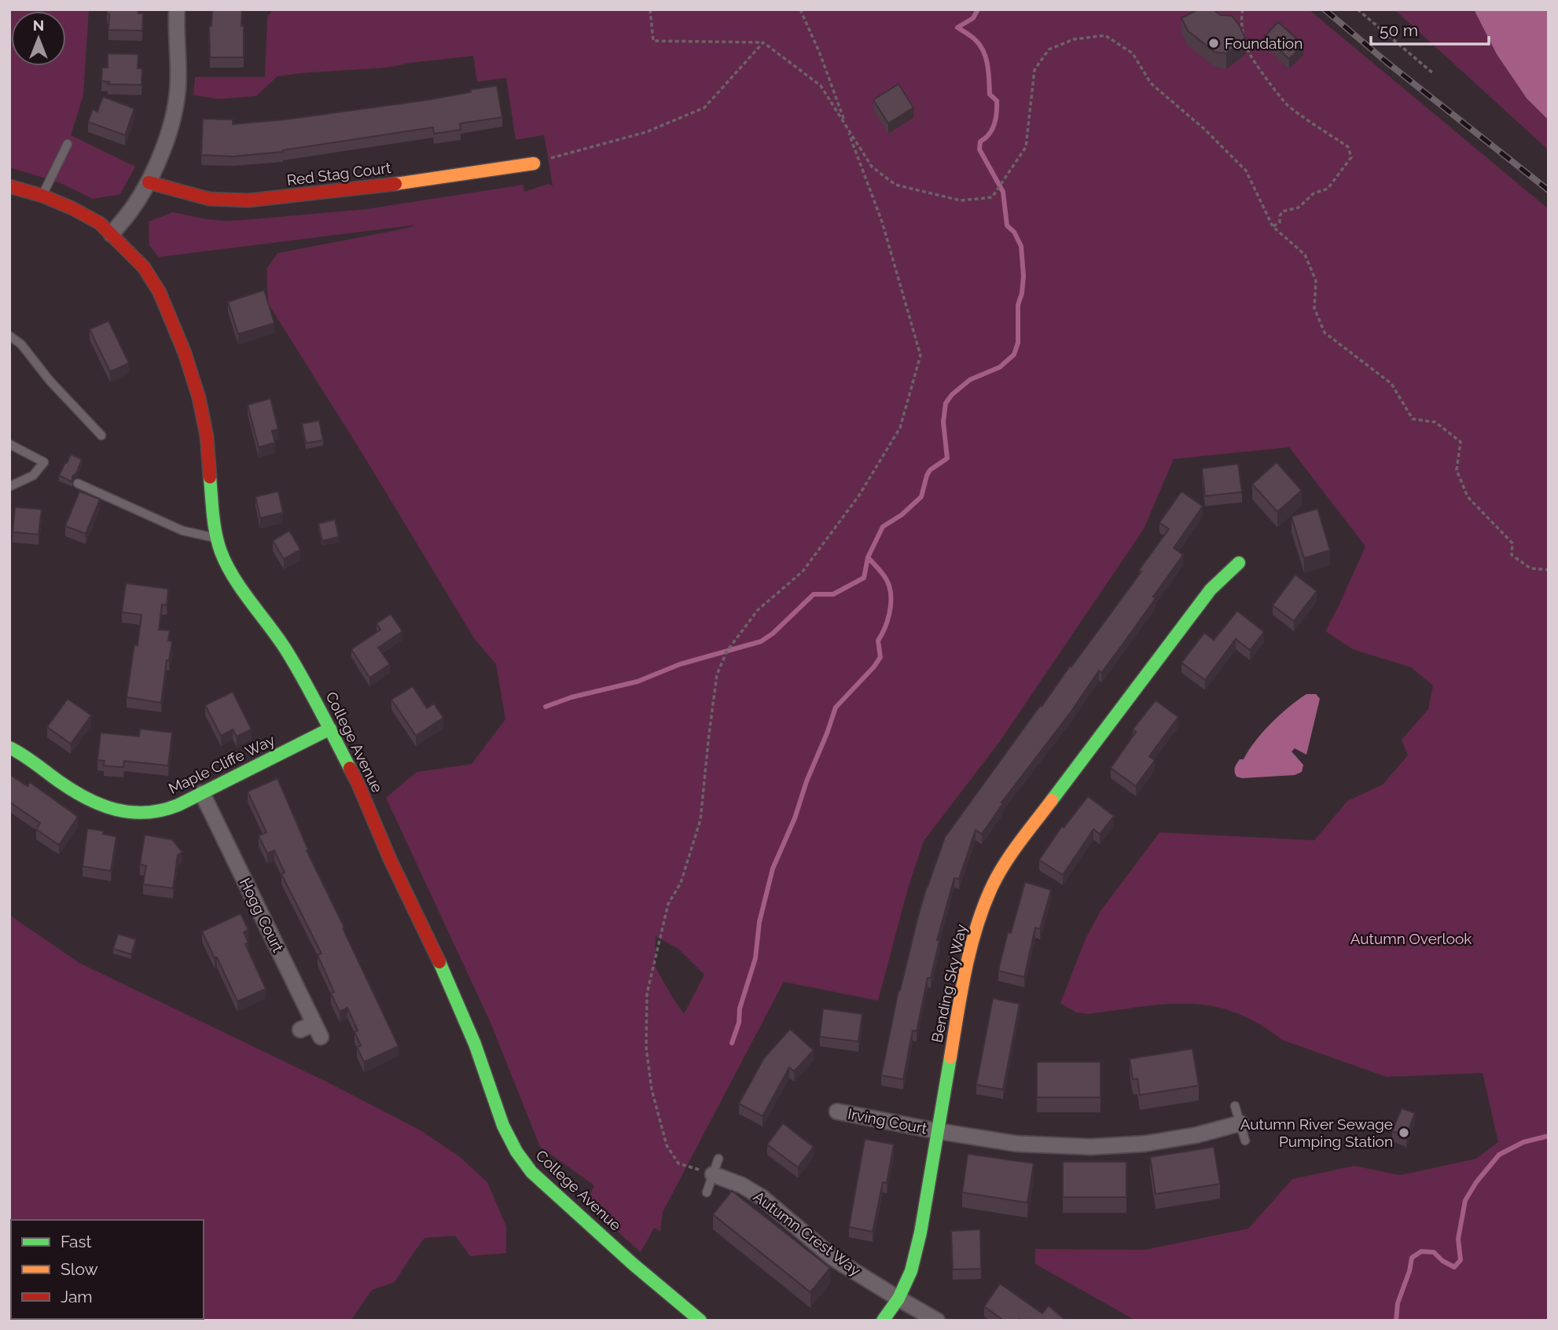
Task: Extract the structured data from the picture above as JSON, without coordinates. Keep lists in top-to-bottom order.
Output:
{
  "streets": {
    "street": [
      "Red Stag Court",
      "College Avenue",
      "Maple Cliffe Way",
      "Hogg Court",
      "Bending Sky Way",
      "Irving Court",
      "Autumn Crest Way"
    ]
  },
  "crossings": [
    ["College Avenue", "Maple Cliffe Way"],
    ["Maple Cliffe Way", "Hogg Court"],
    ["Bending Sky Way", "Irving Court"],
    ["Bending Sky Way", "Autumn Crest Way"]
  ],
  "parks": ["Autumn Overlook"],
  "places": ["Foundation", "Autumn River Sewage Pumping Station"],
  "legend": ["Fast", "Slow", "Jam"],
  "scale_bar": "50 m",
  "north": "top"
}
